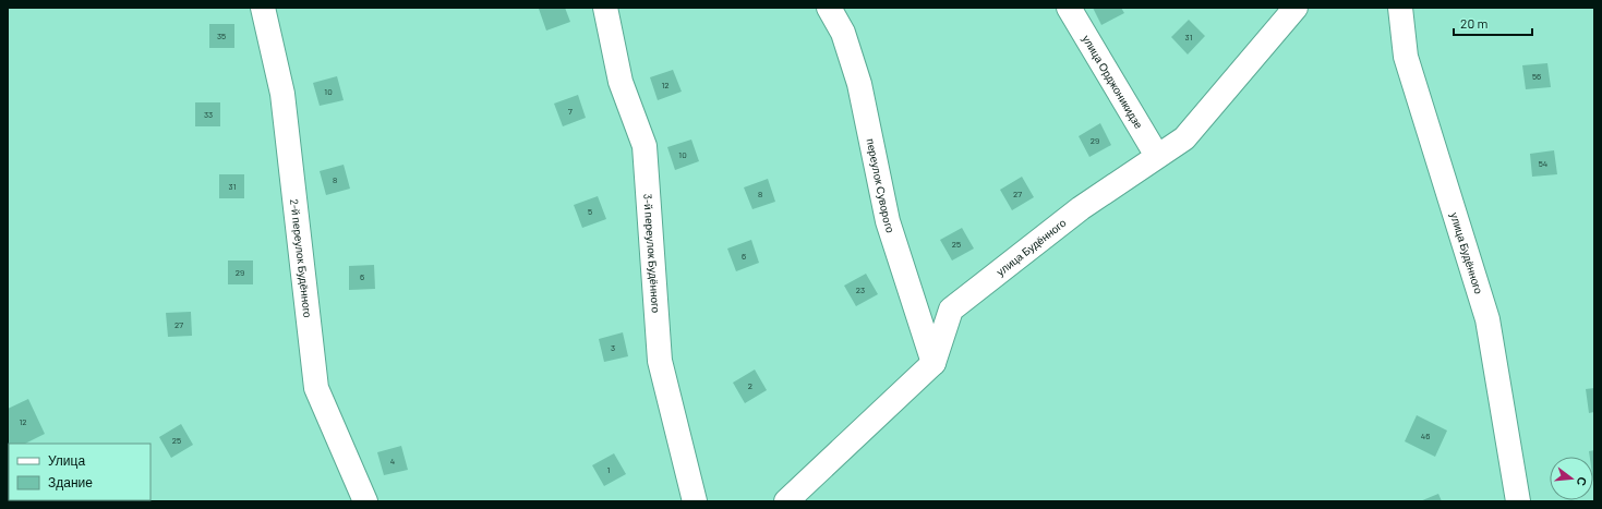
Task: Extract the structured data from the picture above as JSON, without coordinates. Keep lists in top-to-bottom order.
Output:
{
  "streets": {
    "street": [
      "улица Орджоникидзе",
      "переулок Суворого",
      "улица Будённого",
      "3-й переулок Будённого",
      "2-й переулок Будённого"
    ]
  },
  "crossings": [
    ["улица Орджоникидзе", "улица Будённого"],
    ["переулок Суворого", "улица Будённого"]
  ],
  "house_numbers": [
    "35",
    "31",
    "56",
    "12",
    "10",
    "7",
    "33",
    "29",
    "10",
    "54",
    "8",
    "31",
    "8",
    "27",
    "5",
    "25",
    "6",
    "29",
    "6",
    "23",
    "27",
    "3",
    "2",
    "12",
    "46",
    "25",
    "4",
    "1"
  ],
  "legend": ["Улица", "Здание"],
  "scale_bar": "20 m",
  "north": "right"
}
